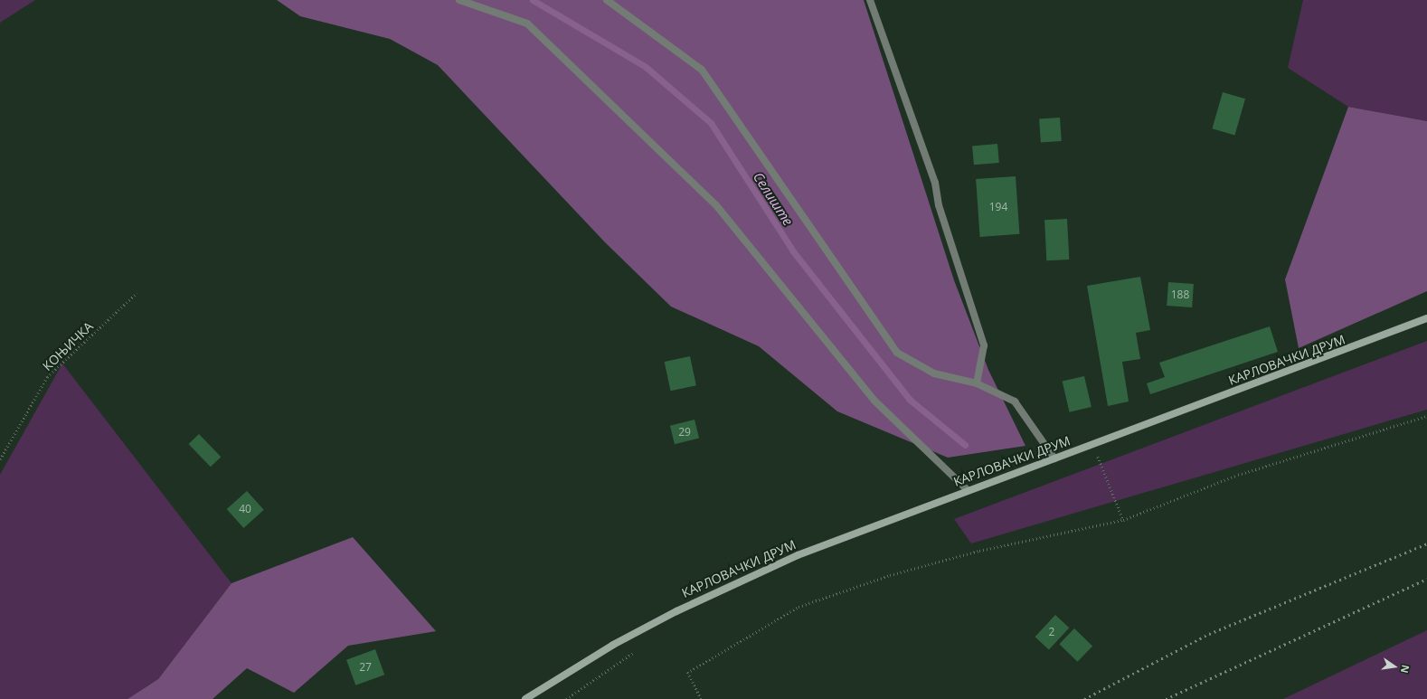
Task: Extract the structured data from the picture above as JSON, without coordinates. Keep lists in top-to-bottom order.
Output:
{
  "streets": {
    "main road": ["КАРЛОВАЧКИ ДРУМ"],
    "path": ["КОЊИЧКА"]
  },
  "water": ["Селиште"],
  "house_numbers": [
    "194",
    "188",
    "29",
    "40",
    "2",
    "27"
  ],
  "north": "right"
}
